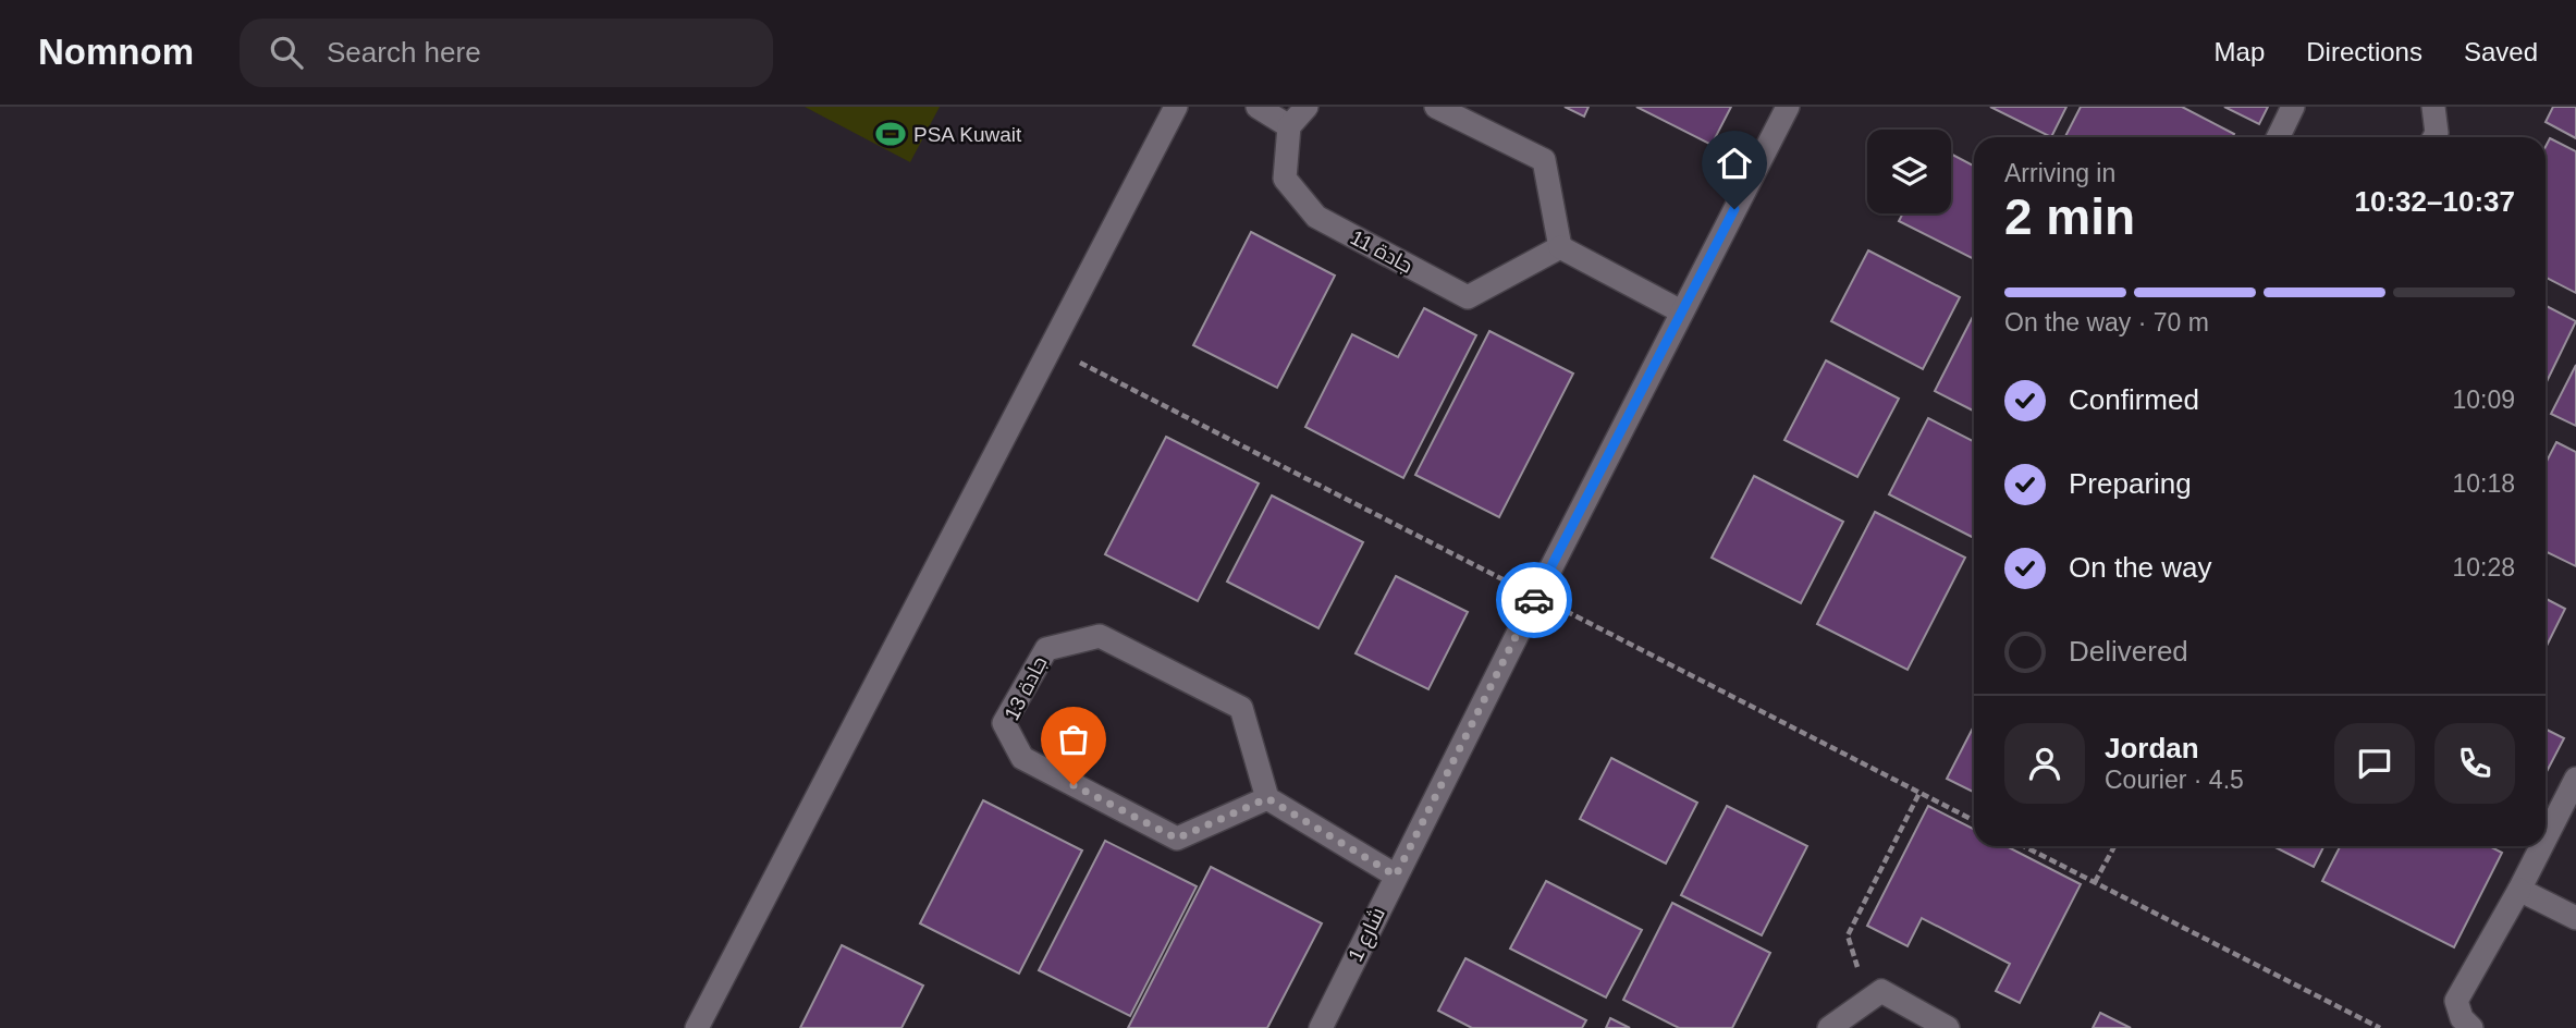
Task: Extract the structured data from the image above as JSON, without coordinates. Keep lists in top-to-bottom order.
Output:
{
  "streets": {
    "street": ["جادة 11", "جادة 13", "شارع 1"]
  },
  "places": {
    "sports": ["PSA Kuwait"]
  },
  "page": {
    "header": "Nomnom",
    "search": "Search here",
    "nav": ["Map", "Directions", "Saved"],
    "heading": ["2 min", "Arriving in", "10:32–10:37"],
    "panel": ["Jordan", "Courier · 4.5"],
    "bar": "On the way · 70 m",
    "list": [
      ["Confirmed", "10:09"],
      ["Preparing", "10:18"],
      ["On the way", "10:28"],
      "Delivered"
    ]
  }
}
